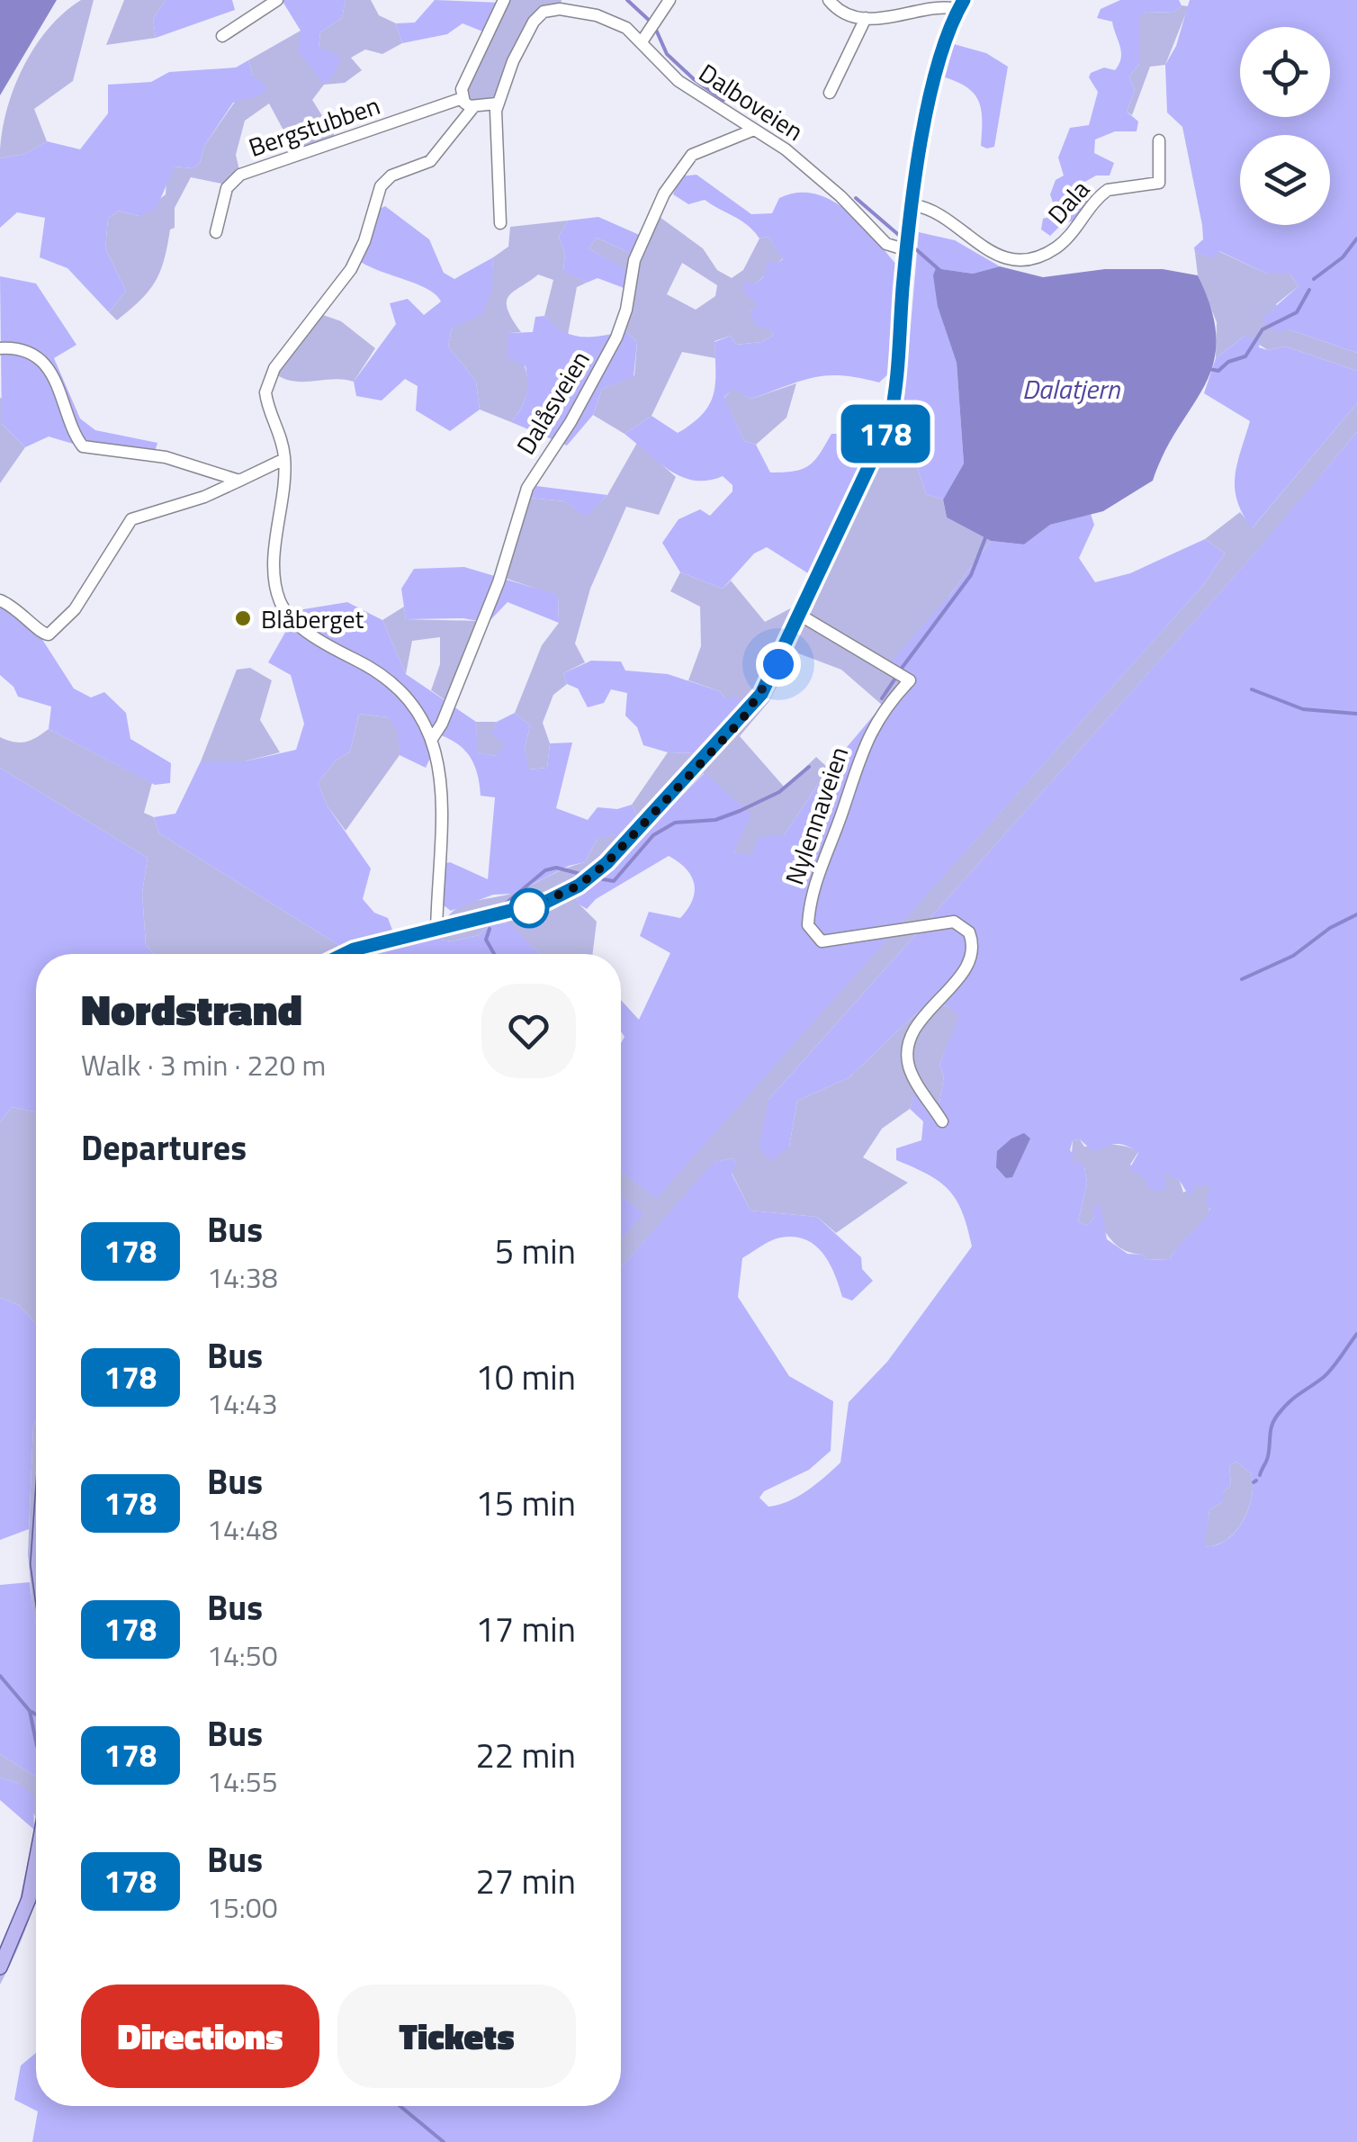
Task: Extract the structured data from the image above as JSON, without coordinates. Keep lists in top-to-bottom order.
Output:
{
  "streets": {
    "street": [
      "Dalboveien",
      "Bergstubben",
      "Dala",
      "Dalåsveien",
      "Nylennaveien"
    ]
  },
  "crossings": [
    ["Dalboveien", "Dalåsveien"]
  ],
  "water": ["Dalatjern"],
  "places": ["Blåberget"],
  "lines": ["bus line 178"],
  "page": {
    "on_map": "178",
    "heading": [
      ["Nordstrand", "Walk · 3 min · 220 m"],
      "Departures"
    ],
    "list": [
      {
        "mark": "178",
        "name": "Bus",
        "note": "14:38",
        "value": "5 min"
      },
      {
        "mark": "178",
        "name": "Bus",
        "note": "14:43",
        "value": "10 min"
      },
      {
        "mark": "178",
        "name": "Bus",
        "note": "14:48",
        "value": "15 min"
      },
      {
        "mark": "178",
        "name": "Bus",
        "note": "14:50",
        "value": "17 min"
      },
      {
        "mark": "178",
        "name": "Bus",
        "note": "14:55",
        "value": "22 min"
      },
      {
        "mark": "178",
        "name": "Bus",
        "note": "15:00",
        "value": "27 min"
      }
    ],
    "buttons": ["Directions", "Tickets"]
  }
}
